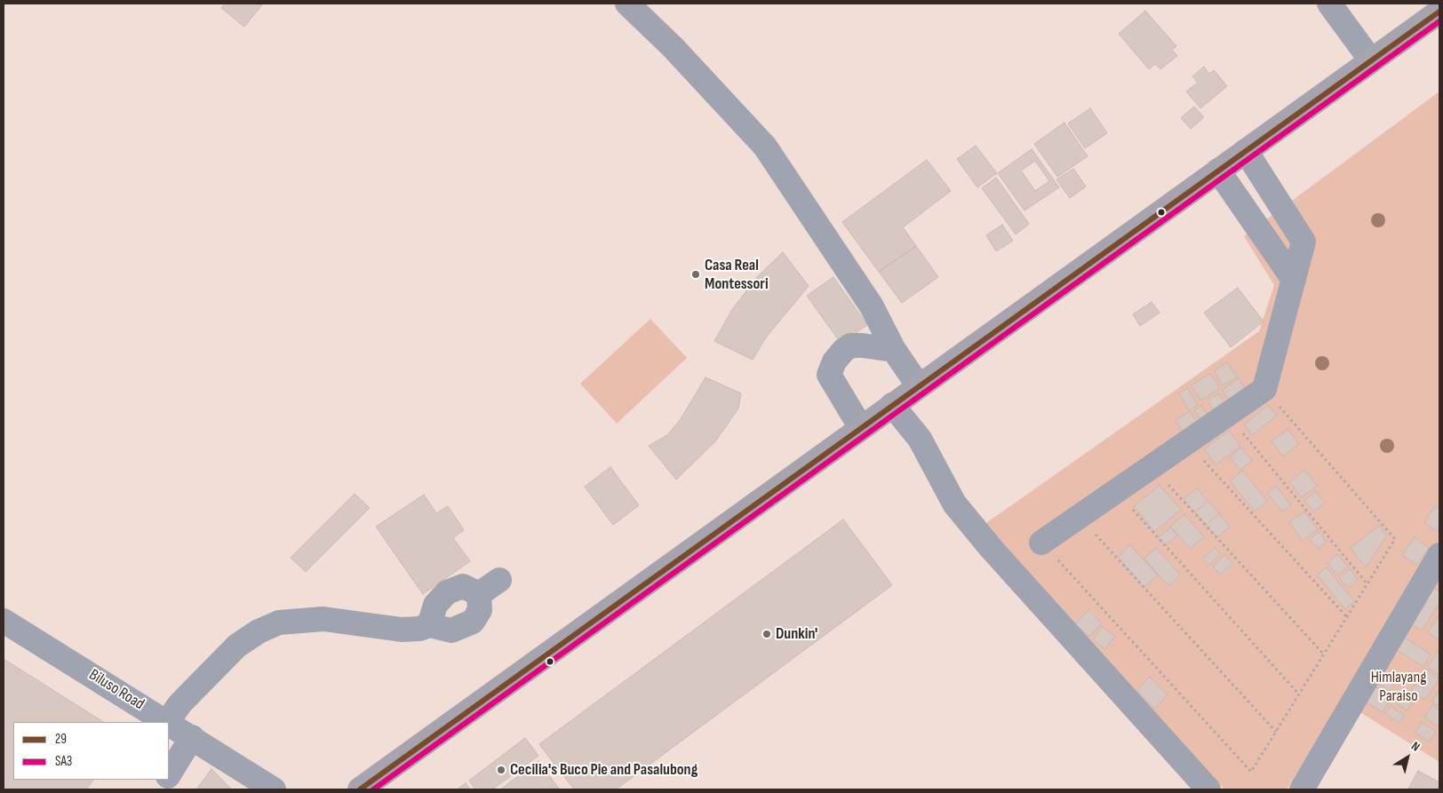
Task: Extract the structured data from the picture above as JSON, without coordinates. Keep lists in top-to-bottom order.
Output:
{
  "streets": {
    "street": ["Biluso Road"]
  },
  "parks": ["Himlayang Paraiso"],
  "places": ["Casa Real Montessori", "Dunkin'", "Cecilia's Buco Pie and Pasalubong"],
  "lines": ["transit line 29", "transit line SA3"],
  "legend": ["29", "SA3"],
  "north": "top right"
}
